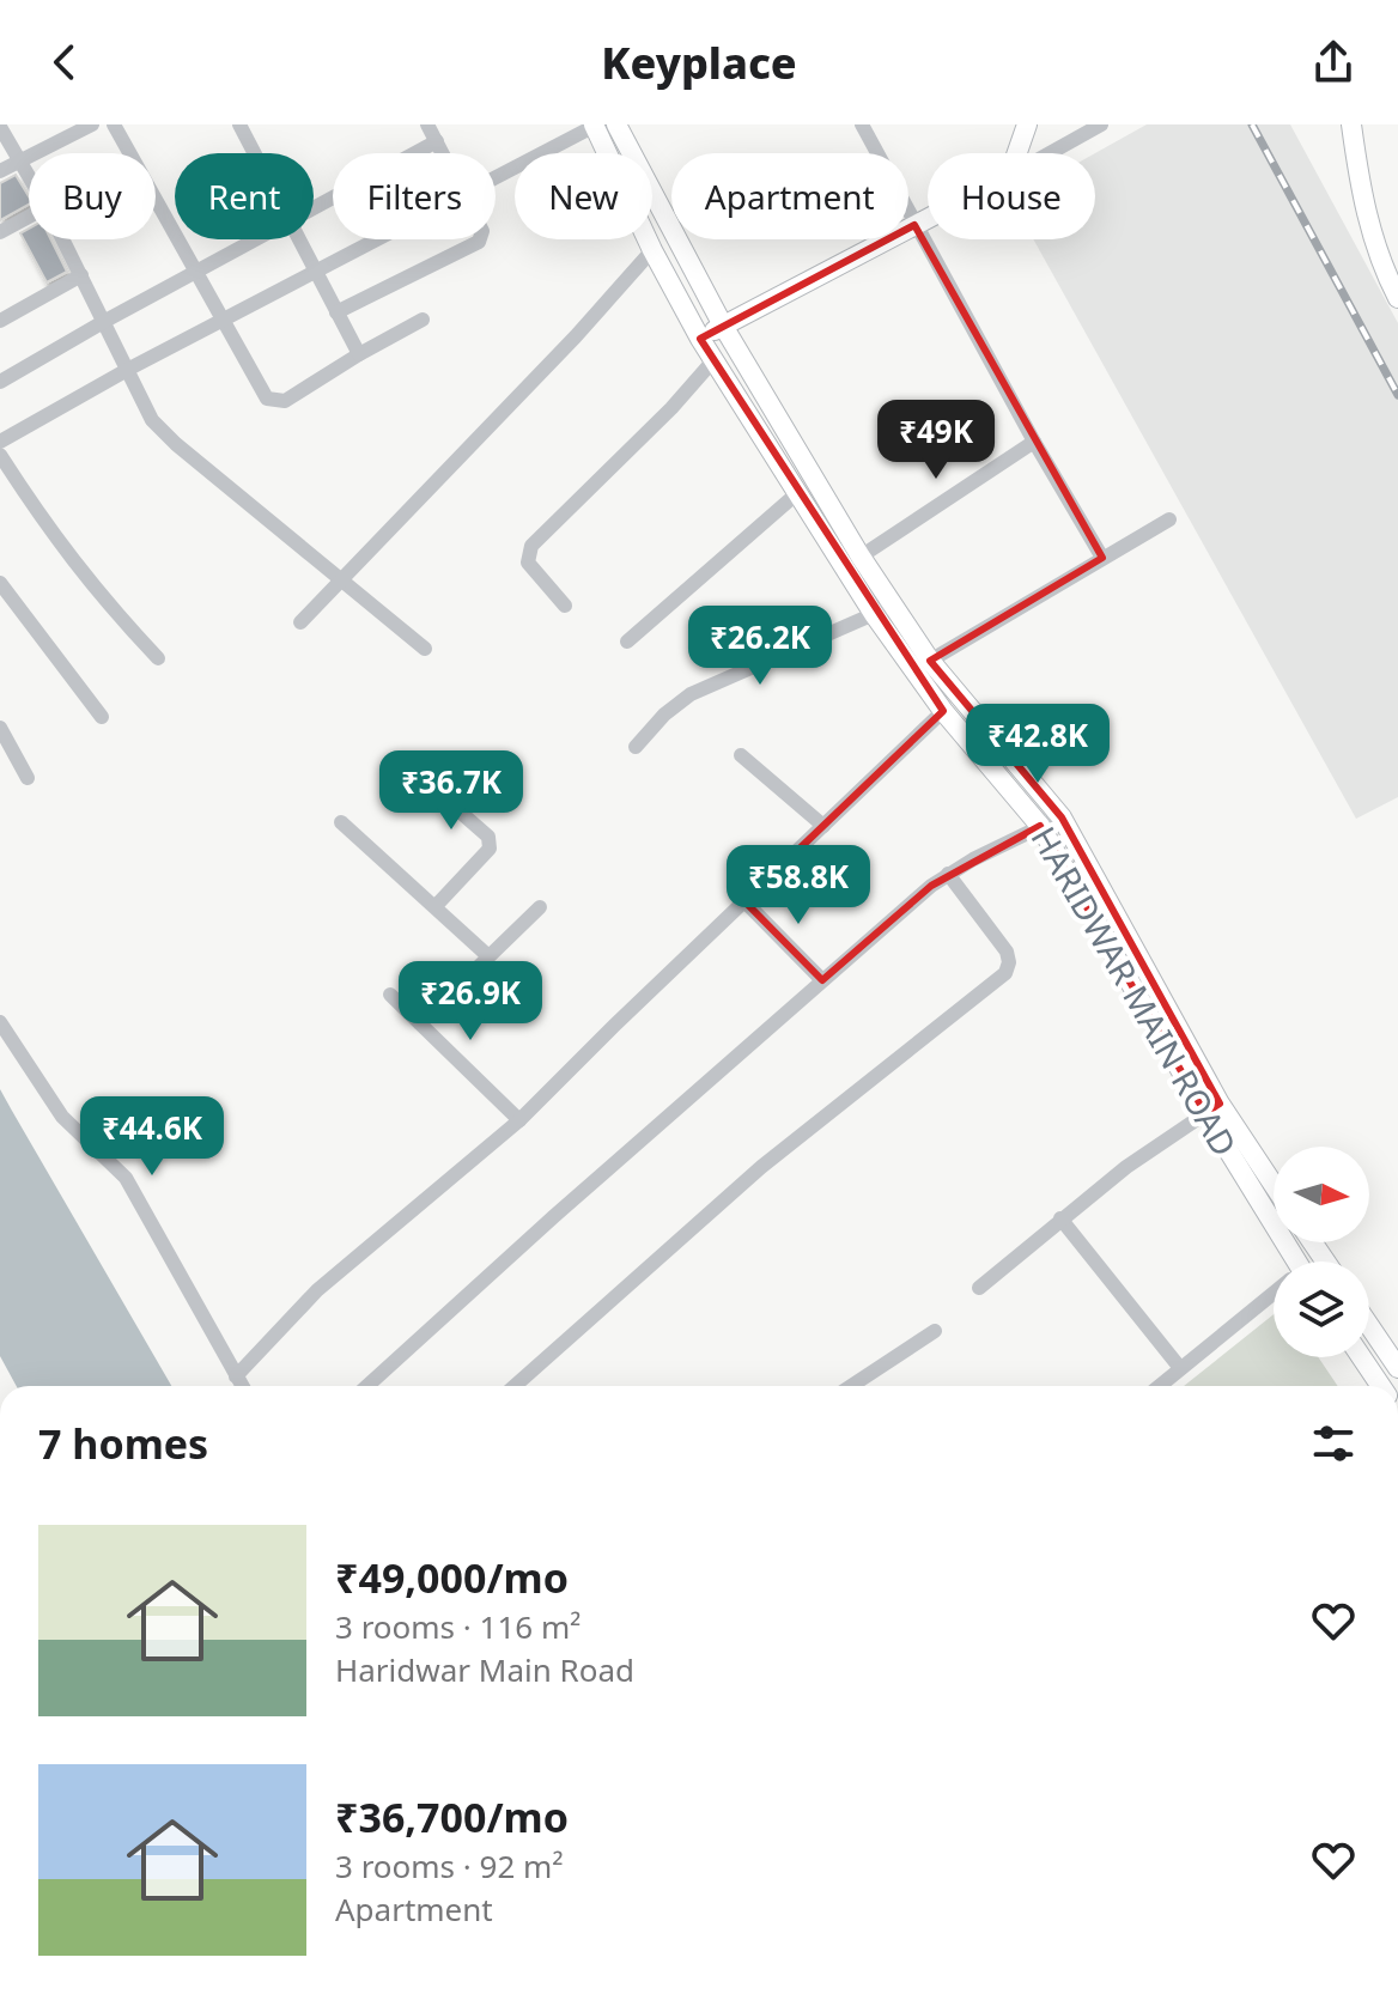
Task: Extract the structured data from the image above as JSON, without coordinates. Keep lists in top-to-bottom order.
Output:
{
  "streets": {
    "main road": ["HARIDWAR MAIN ROAD"]
  },
  "north": "right",
  "page": {
    "header": "Keyplace",
    "chip": [
      "Buy",
      "Rent",
      "Filters",
      "New",
      "Apartment",
      "House"
    ],
    "price": [
      "₹49K",
      "₹26.2K",
      "₹42.8K",
      "₹36.7K",
      "₹58.8K",
      "₹26.9K",
      "₹44.6K"
    ],
    "heading": "7 homes",
    "list": [
      {
        "name": "₹49,000/mo",
        "note": "3 rooms · 116 m² · Haridwar Main Road"
      },
      {
        "name": "₹36,700/mo",
        "note": "3 rooms · 92 m² · Apartment"
      }
    ]
  }
}
